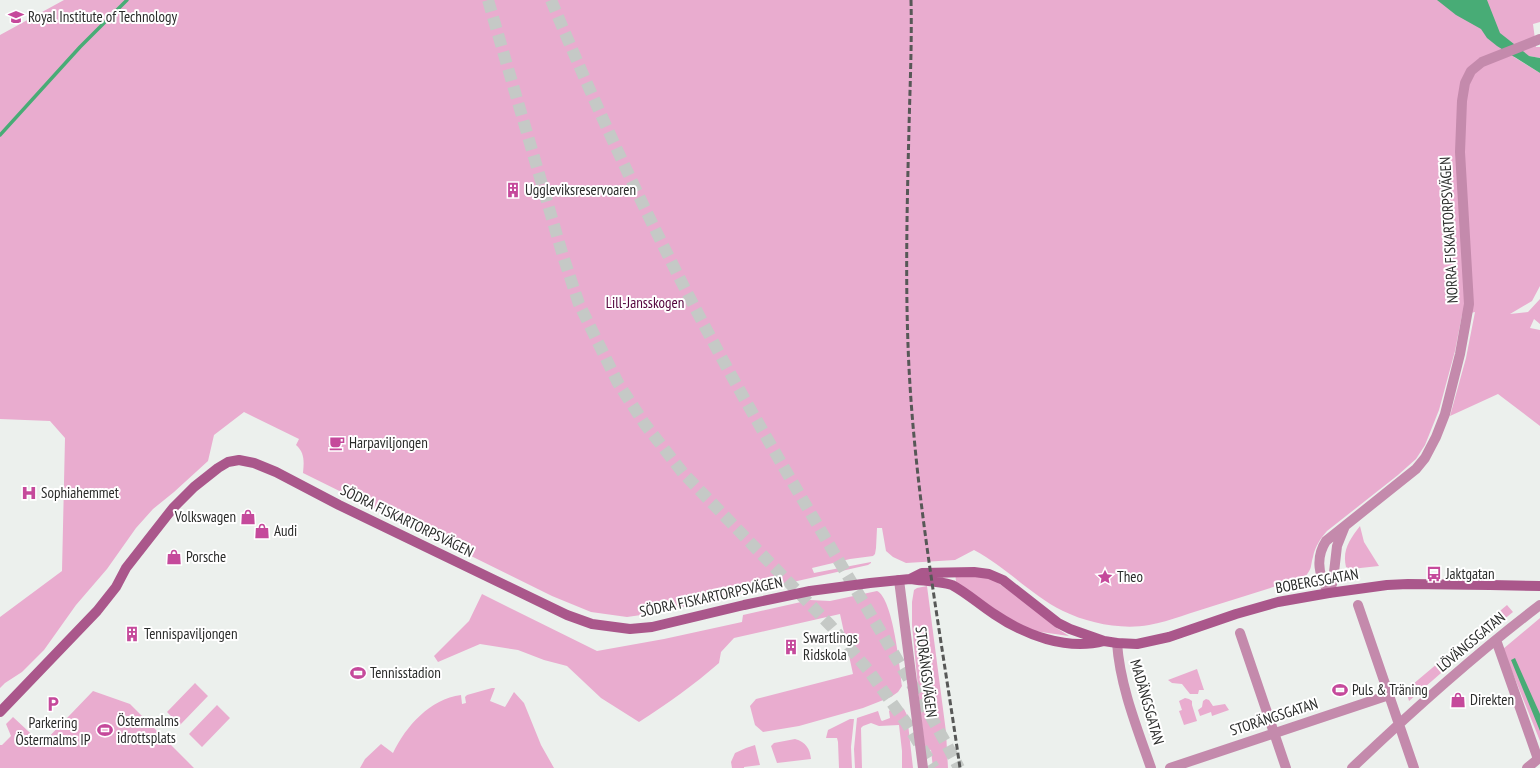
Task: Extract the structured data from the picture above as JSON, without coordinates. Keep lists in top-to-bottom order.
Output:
{
  "streets": {
    "street": [
      "NORRA FISKARTORPSVÄGEN",
      "SÖDRA FISKARTORPSVÄGEN",
      "BOBERGSGATAN",
      "LÖVÄNGSGATAN",
      "STORÄNGSVÄGEN",
      "MADÄNGSGATAN",
      "STORÄNGSGATAN"
    ]
  },
  "crossings": [
    ["NORRA FISKARTORPSVÄGEN", "BOBERGSGATAN"],
    ["SÖDRA FISKARTORPSVÄGEN", "BOBERGSGATAN"],
    ["SÖDRA FISKARTORPSVÄGEN", "STORÄNGSVÄGEN"],
    ["BOBERGSGATAN", "STORÄNGSVÄGEN"],
    ["BOBERGSGATAN", "MADÄNGSGATAN"]
  ],
  "parks": ["Lill-Jansskogen"],
  "places": {
    "school or university": ["Royal Institute of Technology"],
    "building": ["Uggleviksreservoaren", "Tennispaviljongen", "Swartlings Ridskola"],
    "cafe": ["Harpaviljongen"],
    "hospital": ["Sophiahemmet"],
    "shop": [
      "Volkswagen",
      "Audi",
      "Porsche",
      "Direkten"
    ],
    "bus stop": ["Jaktgatan"],
    "place": ["Theo"],
    "sports": ["Tennisstadion", "Puls & Träning", "Östermalms idrottsplats"],
    "parking": ["Parkering Östermalms IP"]
  }
}
